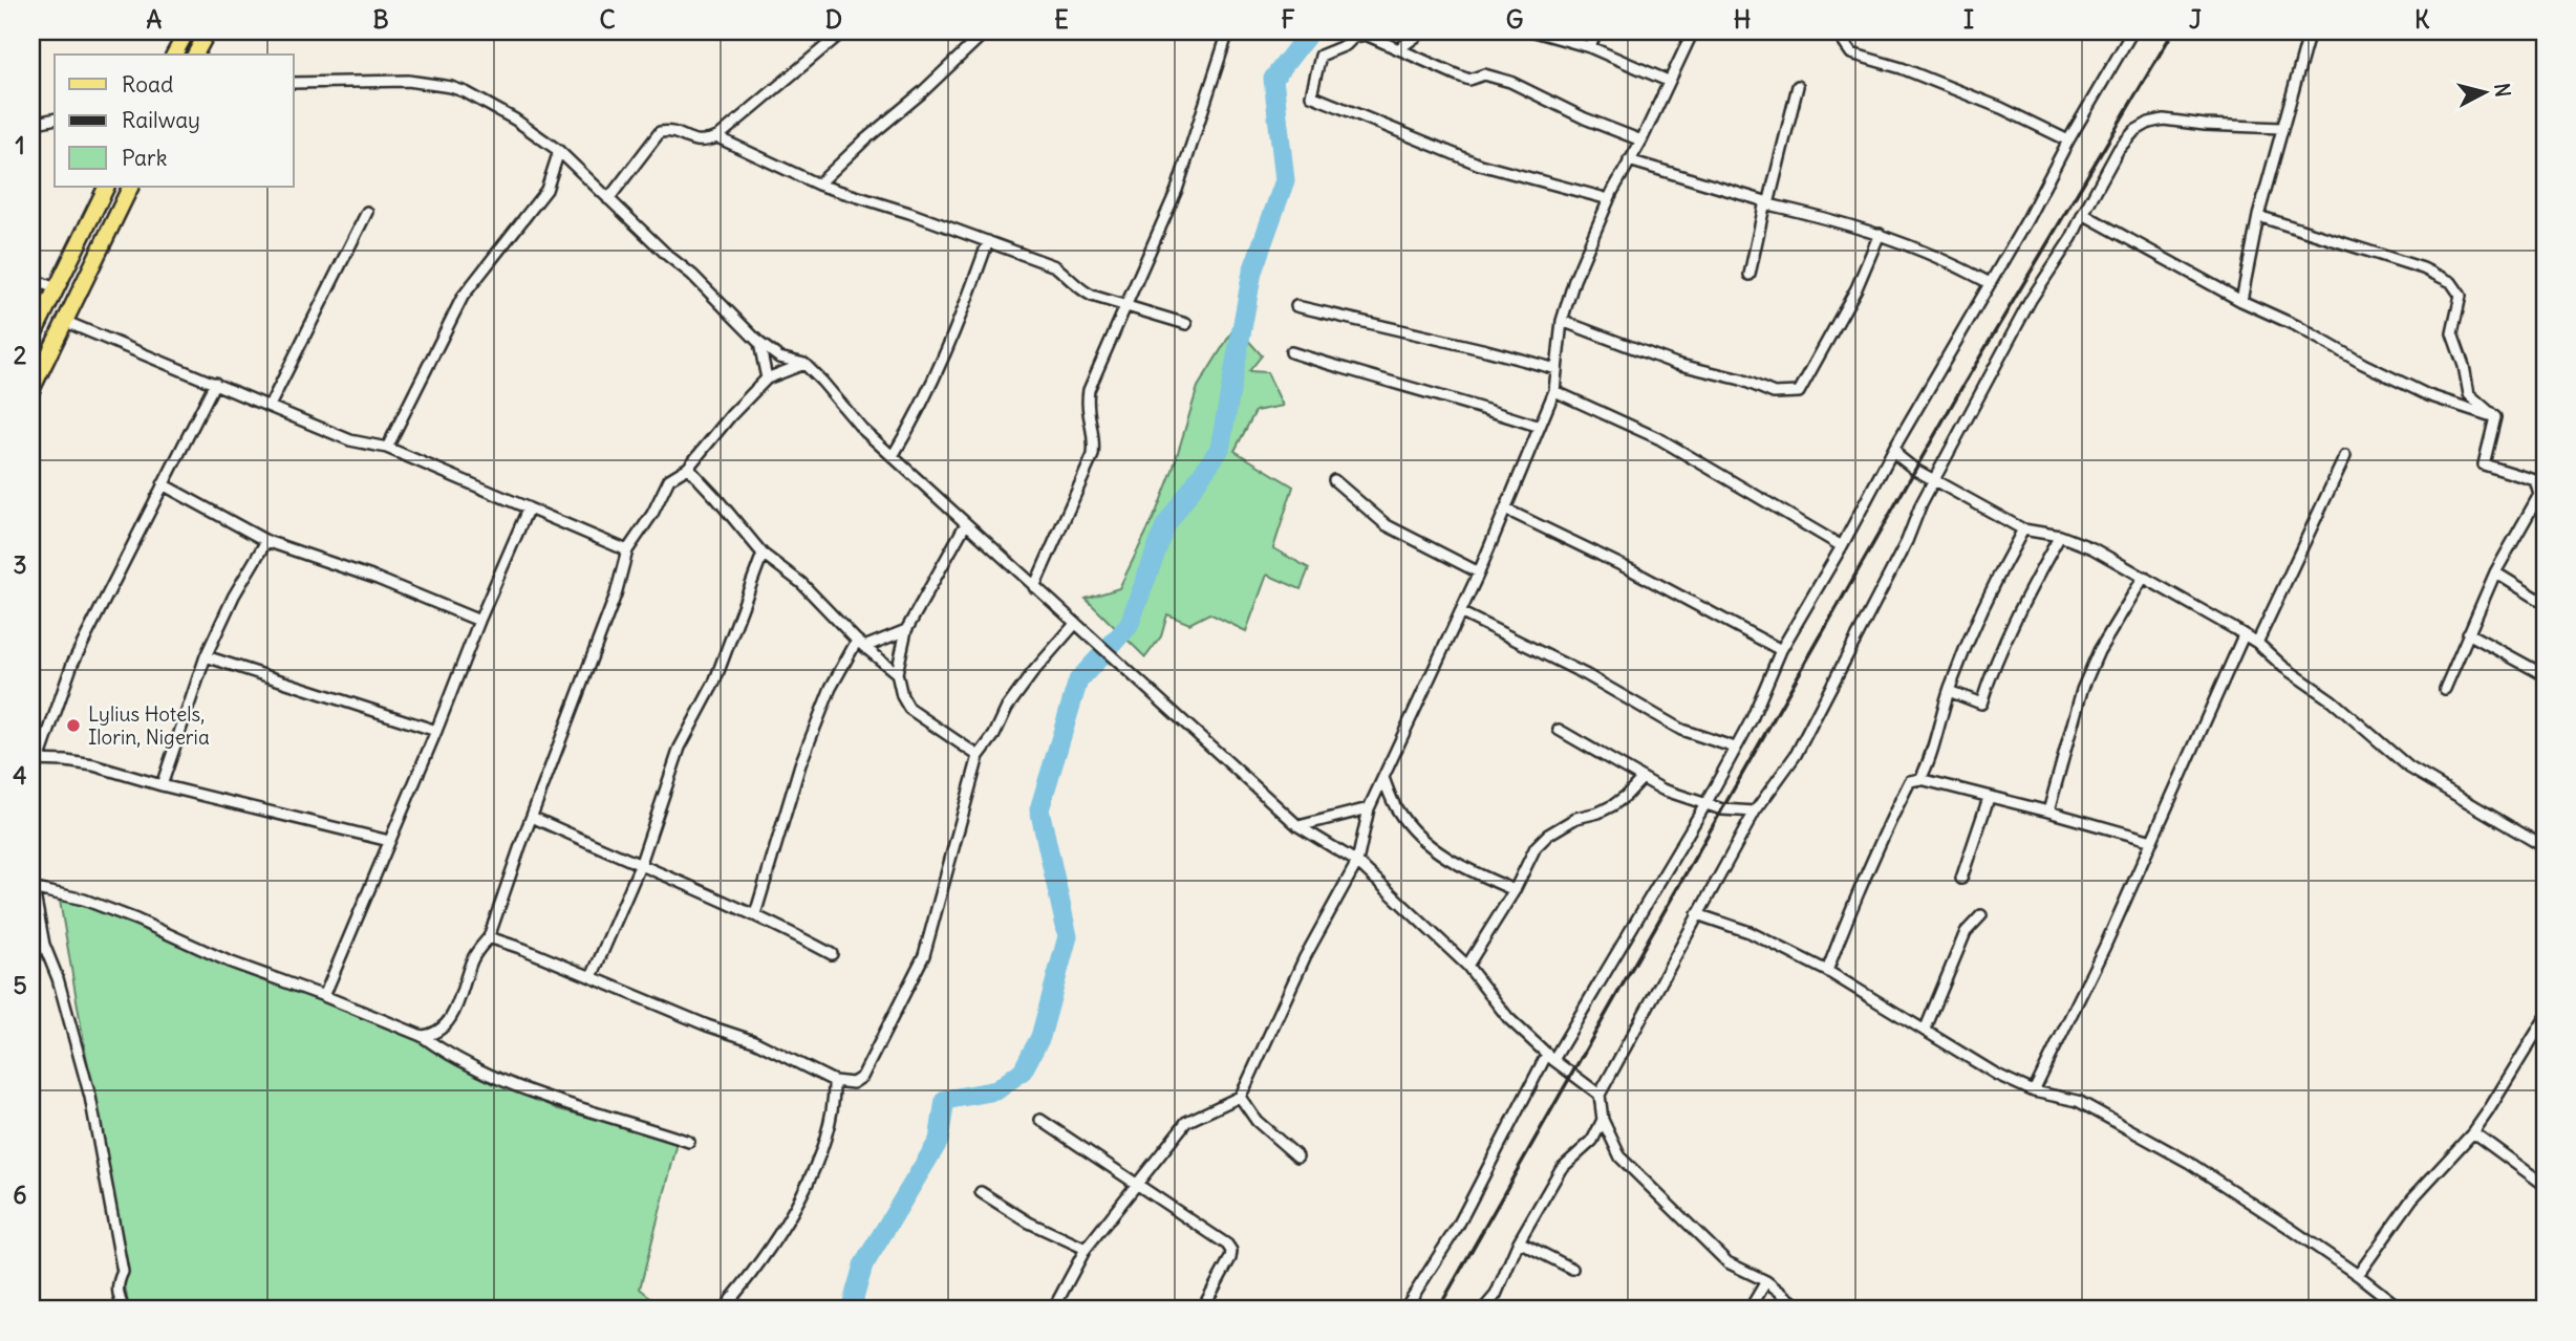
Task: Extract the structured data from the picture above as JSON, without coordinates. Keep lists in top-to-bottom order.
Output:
{
  "places": ["Lylius Hotels, Ilorin, Nigeria"],
  "legend": ["Road", "Railway", "Park"],
  "north": "right",
  "grid": {
    "columns": [
      "A",
      "B",
      "C",
      "D",
      "E",
      "F",
      "G",
      "H",
      "I",
      "J",
      "K"
    ],
    "rows": [
      "1",
      "2",
      "3",
      "4",
      "5",
      "6"
    ]
  }
}
